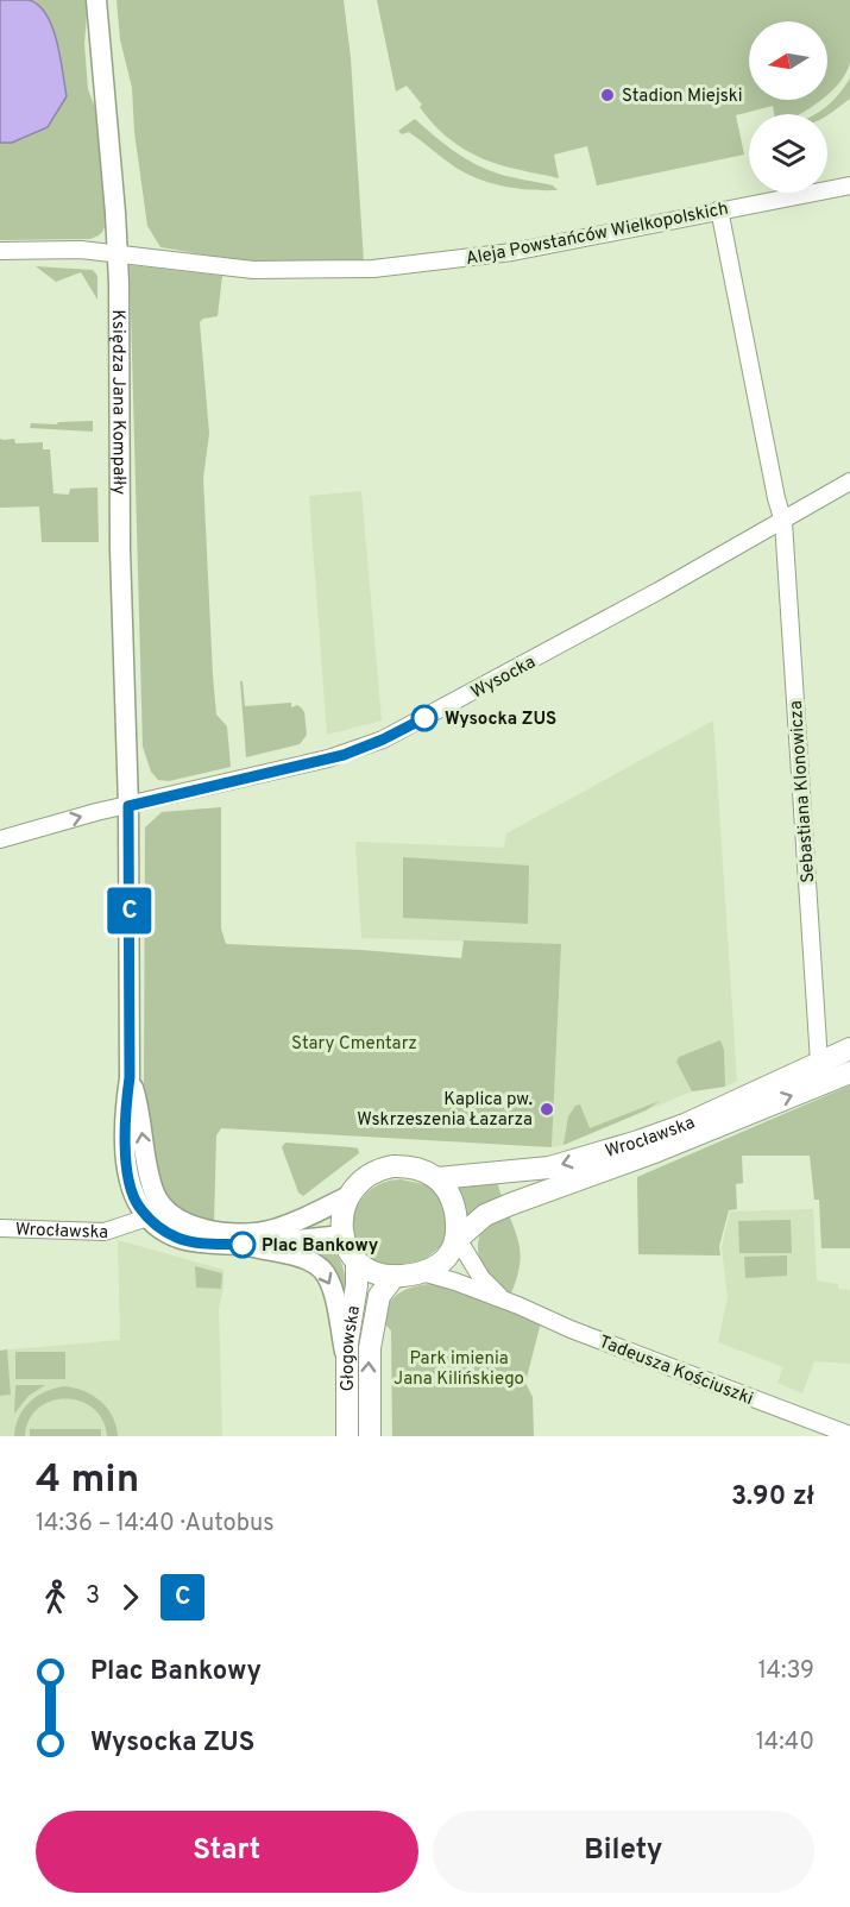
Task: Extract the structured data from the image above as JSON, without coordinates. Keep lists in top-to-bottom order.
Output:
{
  "streets": {
    "main road": ["Wrocławska", "Głogowska"],
    "street": [
      "Aleja Powstańców Wielkopolskich",
      "Księdza Jana Kompałły",
      "Wysocka",
      "Sebastiana Klonowicza",
      "Tadeusza Kościuszki"
    ]
  },
  "crossings": [
    ["Aleja Powstańców Wielkopolskich", "Księdza Jana Kompałły"],
    ["Aleja Powstańców Wielkopolskich", "Sebastiana Klonowicza"],
    ["Księdza Jana Kompałły", "Wysocka"],
    ["Wysocka", "Sebastiana Klonowicza"],
    ["Sebastiana Klonowicza", "Wrocławska"],
    ["Wrocławska", "Głogowska"],
    ["Wrocławska", "Tadeusza Kościuszki"],
    ["Głogowska", "Tadeusza Kościuszki"]
  ],
  "parks": ["Stary Cmentarz", "Park imienia Jana Kilińskiego"],
  "places": [
    "Stadion Miejski",
    "Wysocka ZUS",
    "Kaplica pw. Wskrzeszenia Łazarza",
    "Plac Bankowy"
  ],
  "lines": ["bus line C"],
  "north": "left",
  "page": {
    "on_map": "C",
    "heading": ["4 min", "14:36 – 14:40 · Autobus", "3.90 zł"],
    "legs": ["3", "C"],
    "list": [
      {
        "name": "Plac Bankowy",
        "value": "14:39"
      },
      {
        "name": "Wysocka ZUS",
        "value": "14:40"
      }
    ],
    "buttons": ["Start", "Bilety"]
  }
}
